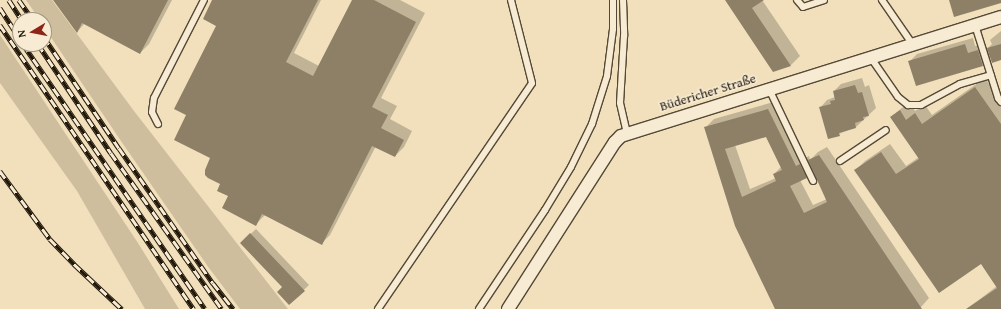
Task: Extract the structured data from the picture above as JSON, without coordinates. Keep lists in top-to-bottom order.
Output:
{
  "streets": {
    "street": ["Büdericher Straße"]
  },
  "north": "left"
}
